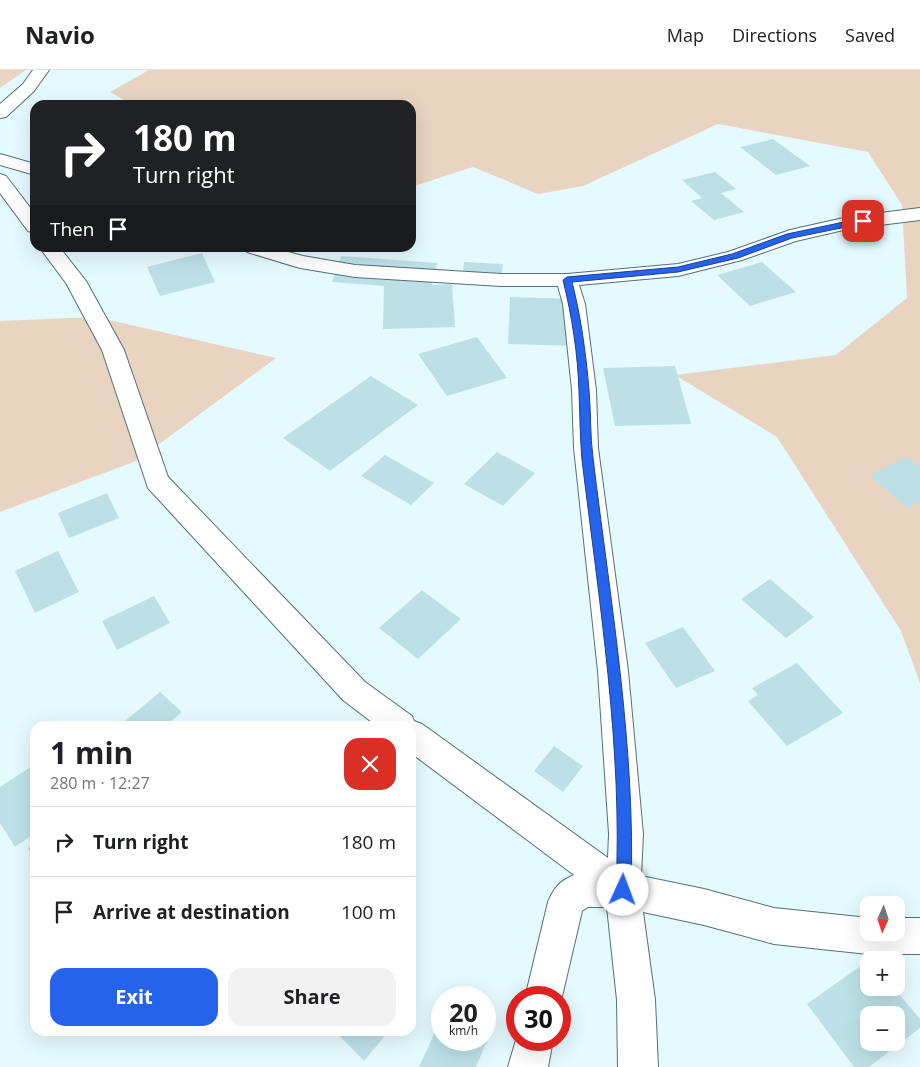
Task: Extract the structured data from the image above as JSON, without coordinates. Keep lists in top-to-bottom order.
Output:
{
  "north": "bottom",
  "page": {
    "header": "Navio",
    "nav": ["Map", "Directions", "Saved"],
    "turn": ["180 m", "Turn right"],
    "then": "Then",
    "heading": ["1 min", "280 m · 12:27"],
    "list": [
      {
        "name": "Turn right",
        "value": "180 m"
      },
      {
        "name": "Arrive at destination",
        "value": "100 m"
      }
    ],
    "map_buttons": ["+", "−"],
    "buttons": ["Exit", "Share"],
    "speed": "20 km/h",
    "limit": "30"
  }
}
